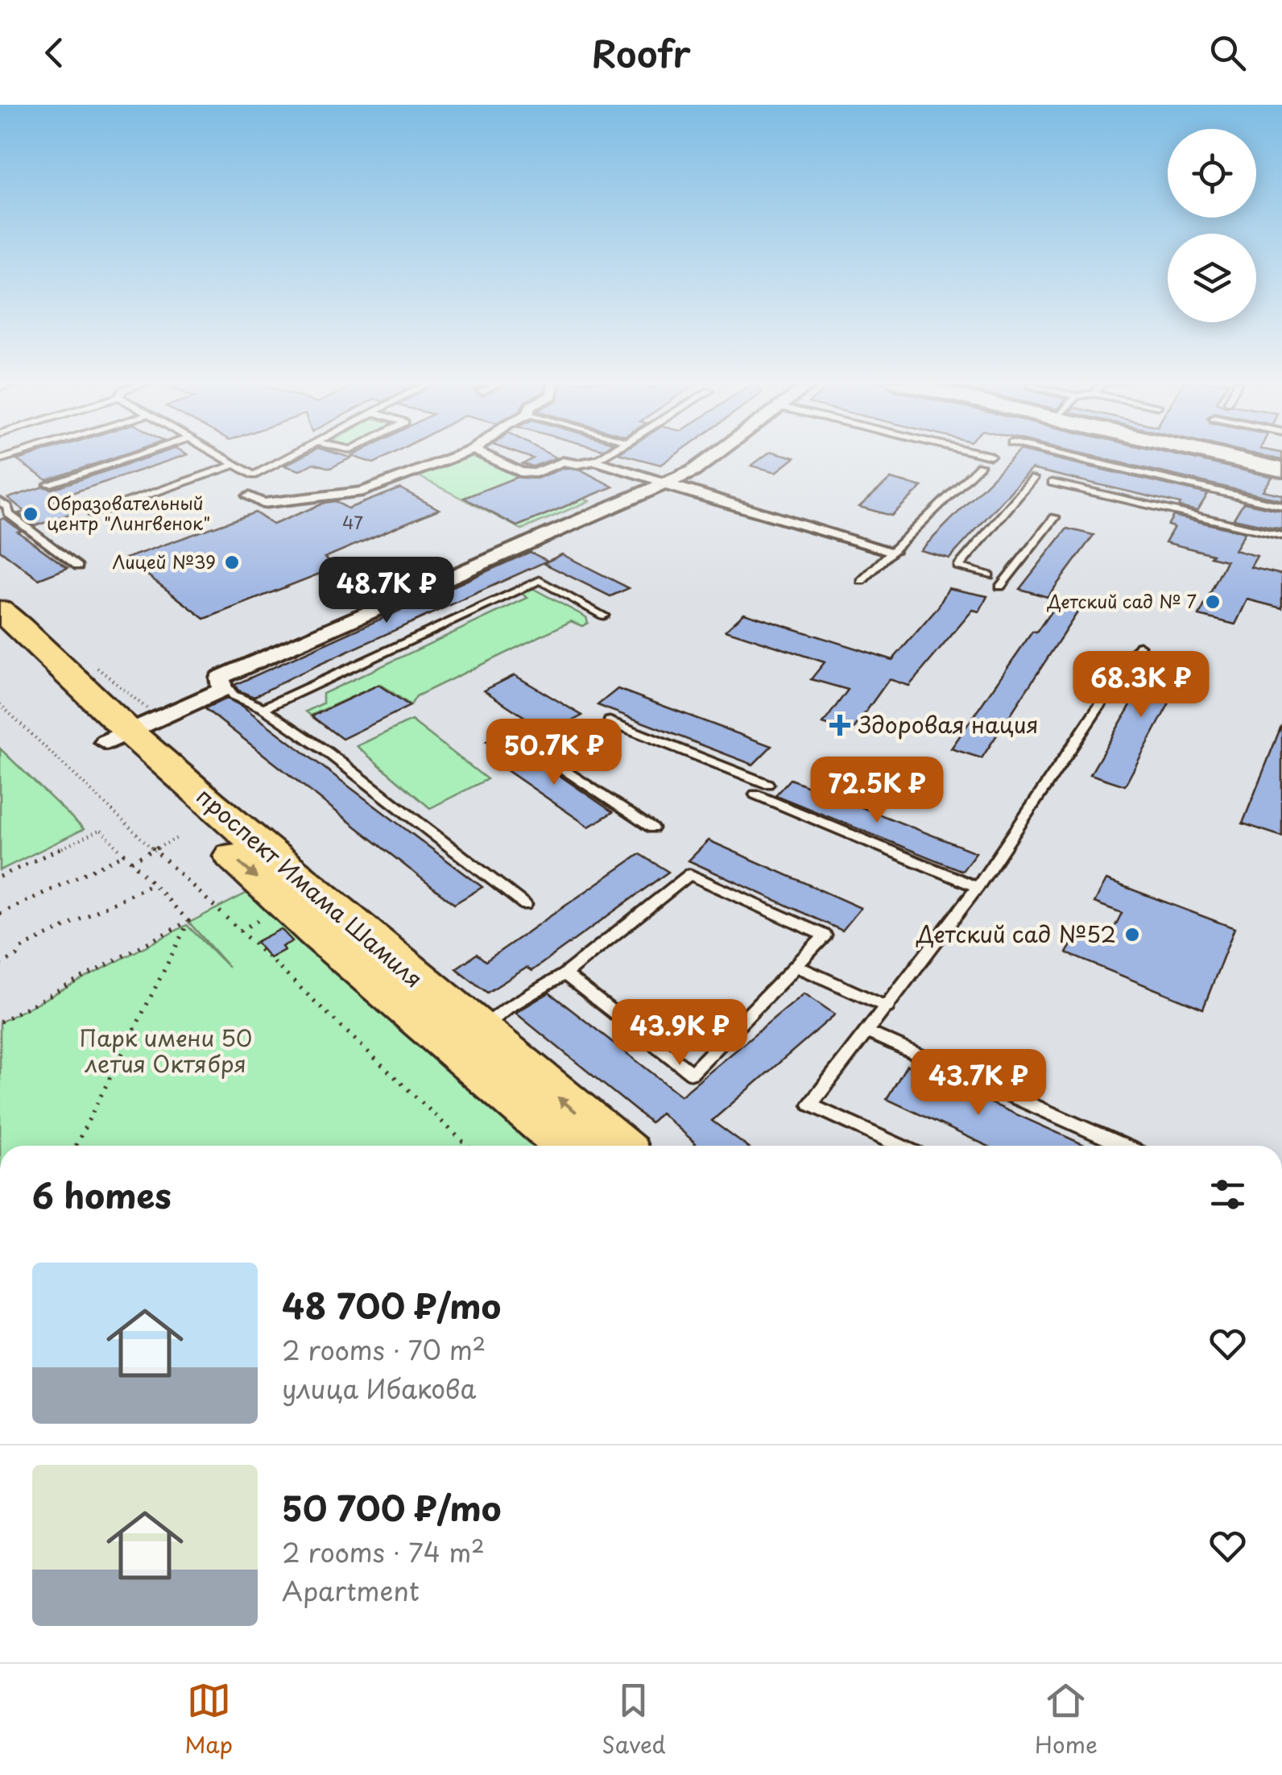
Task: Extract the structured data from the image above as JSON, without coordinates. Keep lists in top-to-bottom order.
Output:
{
  "streets": {
    "main road": ["проспект Имама Шамиля"]
  },
  "parks": ["Парк имени 50 летия Октября"],
  "places": {
    "other": [
      "Образовательный центр \"Лингвенок\"",
      "Лицей №39",
      "Детский сад № 7",
      "Детский сад №52"
    ],
    "health": ["Здоровая нация"]
  },
  "house_numbers": ["47"],
  "page": {
    "header": "Roofr",
    "price": [
      "48.7K ₽",
      "68.3K ₽",
      "50.7K ₽",
      "72.5K ₽",
      "43.9K ₽",
      "43.7K ₽"
    ],
    "heading": "6 homes",
    "list": [
      {
        "name": "48 700 ₽/mo",
        "note": "2 rooms · 70 m² · улица Ибакова"
      },
      {
        "name": "50 700 ₽/mo",
        "note": "2 rooms · 74 m² · Apartment"
      }
    ],
    "tabs": ["Map", "Saved", "Home"]
  }
}
